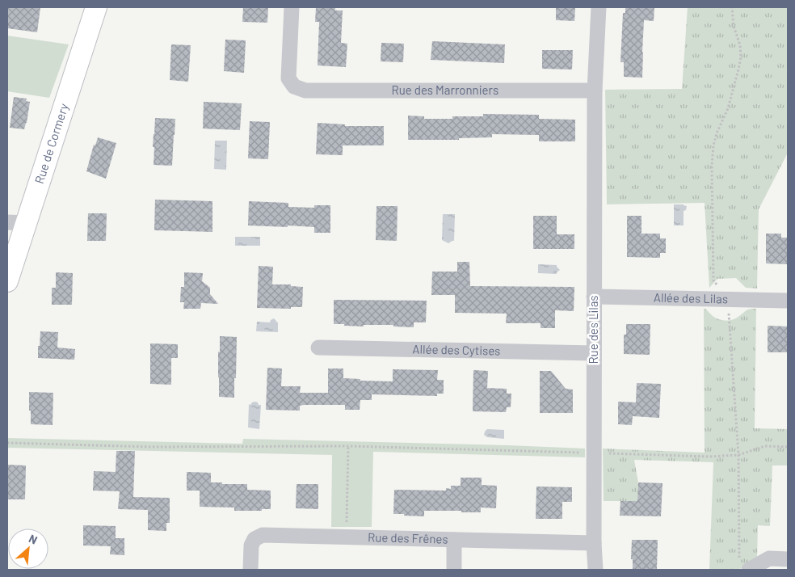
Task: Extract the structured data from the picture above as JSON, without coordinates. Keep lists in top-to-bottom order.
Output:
{
  "streets": {
    "main road": ["Rue de Cormery"],
    "street": [
      "Rue des Marronniers",
      "Allée des Lilas",
      "Rue des Lilas",
      "Allée des Cytises",
      "Rue des Frênes"
    ]
  },
  "crossings": [
    ["Rue des Marronniers", "Rue des Lilas"],
    ["Allée des Lilas", "Rue des Lilas"],
    ["Rue des Lilas", "Allée des Cytises"],
    ["Rue des Lilas", "Rue des Frênes"]
  ],
  "north": "top right"
}
